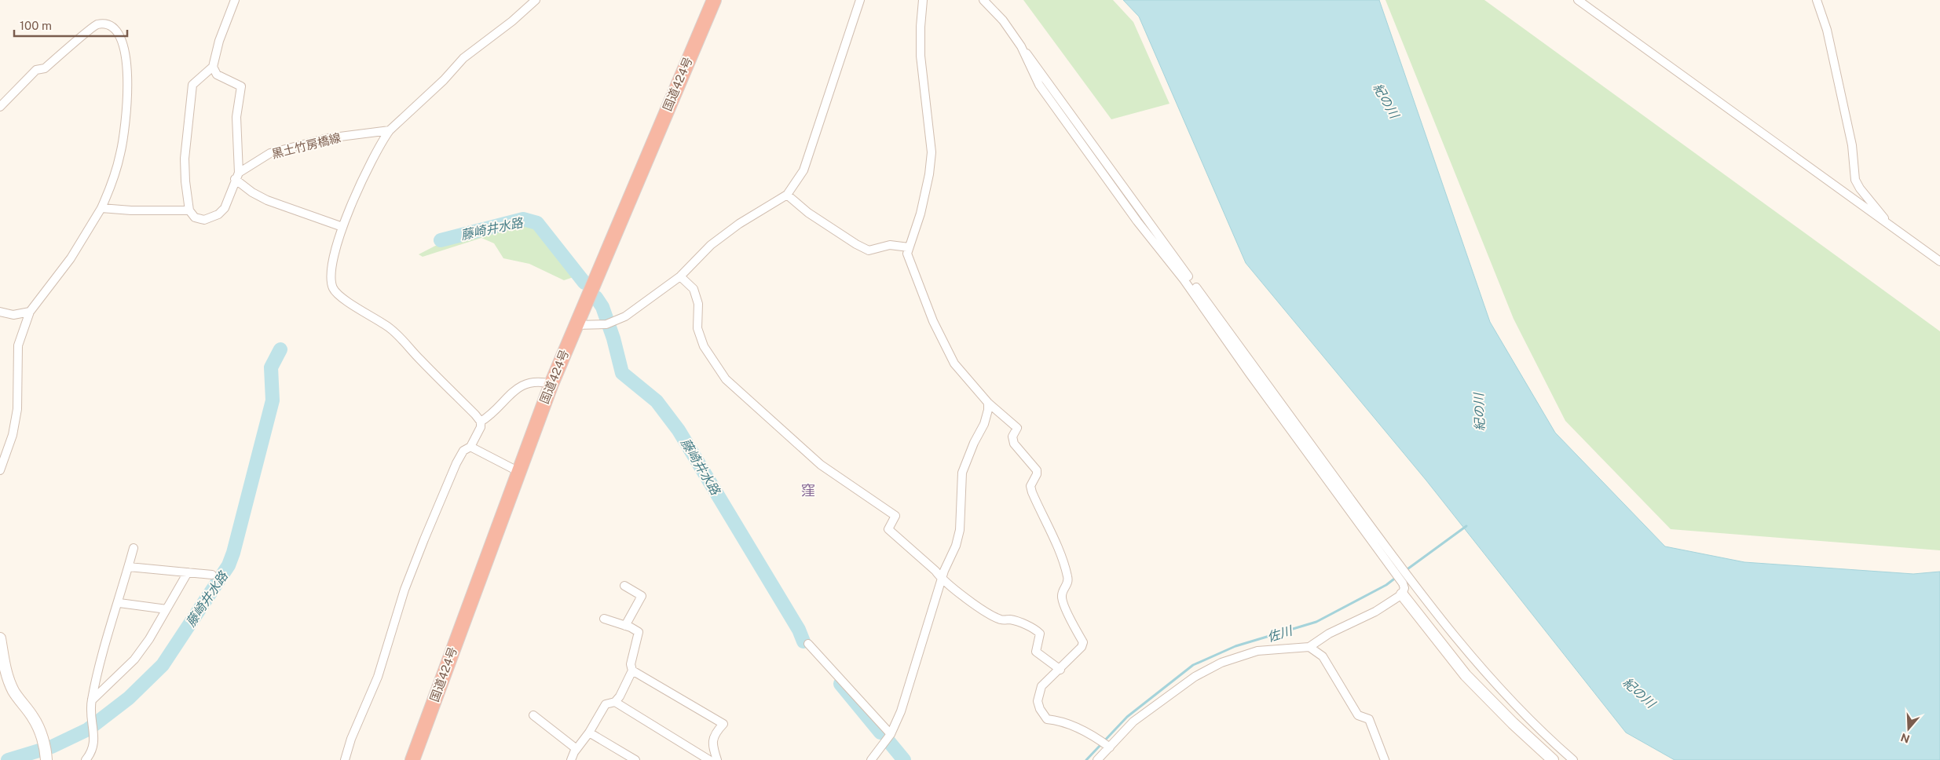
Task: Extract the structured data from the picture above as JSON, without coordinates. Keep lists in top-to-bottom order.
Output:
{
  "streets": {
    "highway": ["国道424号"],
    "street": ["黒土竹房橋線"]
  },
  "districts": ["窪"],
  "water": ["紀の川", "藤崎井水路", "佐川"],
  "scale_bar": "100 m",
  "north": "bottom"
}
